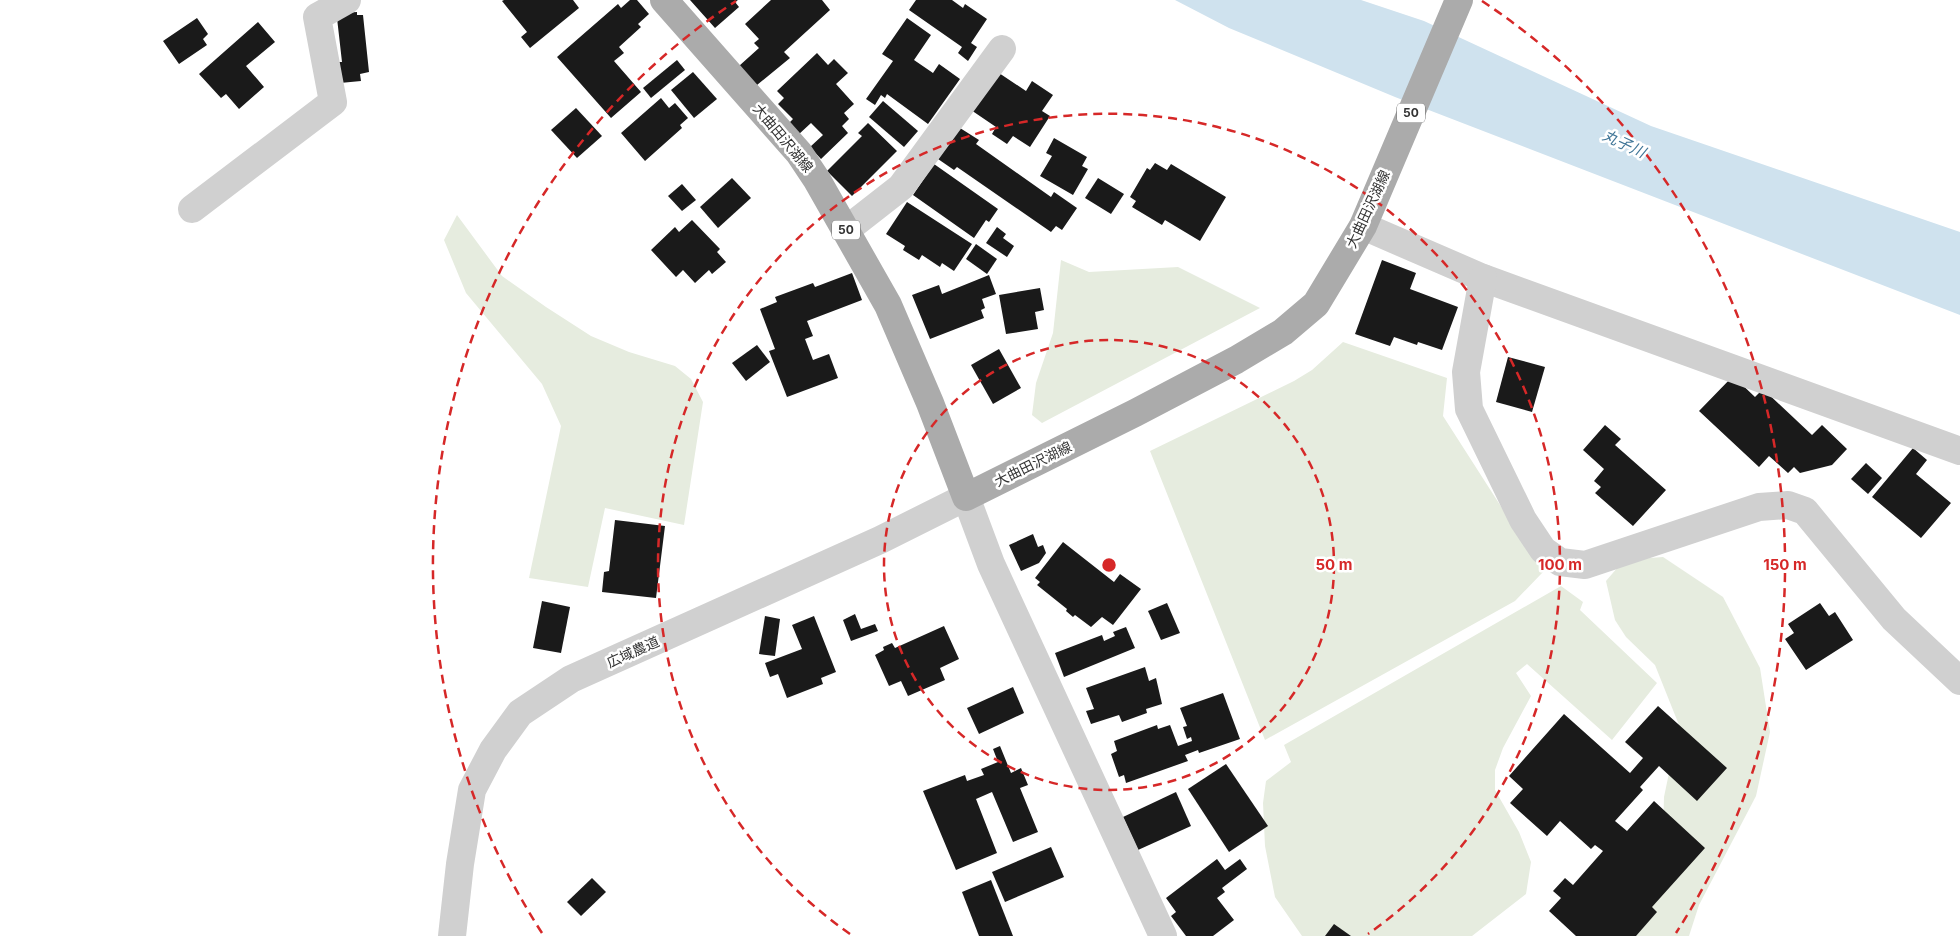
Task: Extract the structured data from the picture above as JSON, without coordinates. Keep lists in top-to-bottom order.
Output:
{
  "streets": {
    "main road": ["50", "大曲田沢湖線"],
    "street": ["広域農道"]
  },
  "crossings": [
    ["大曲田沢湖線", "広域農道"]
  ],
  "water": ["丸子川"],
  "rings": ["50 m", "100 m", "150 m"]
}
